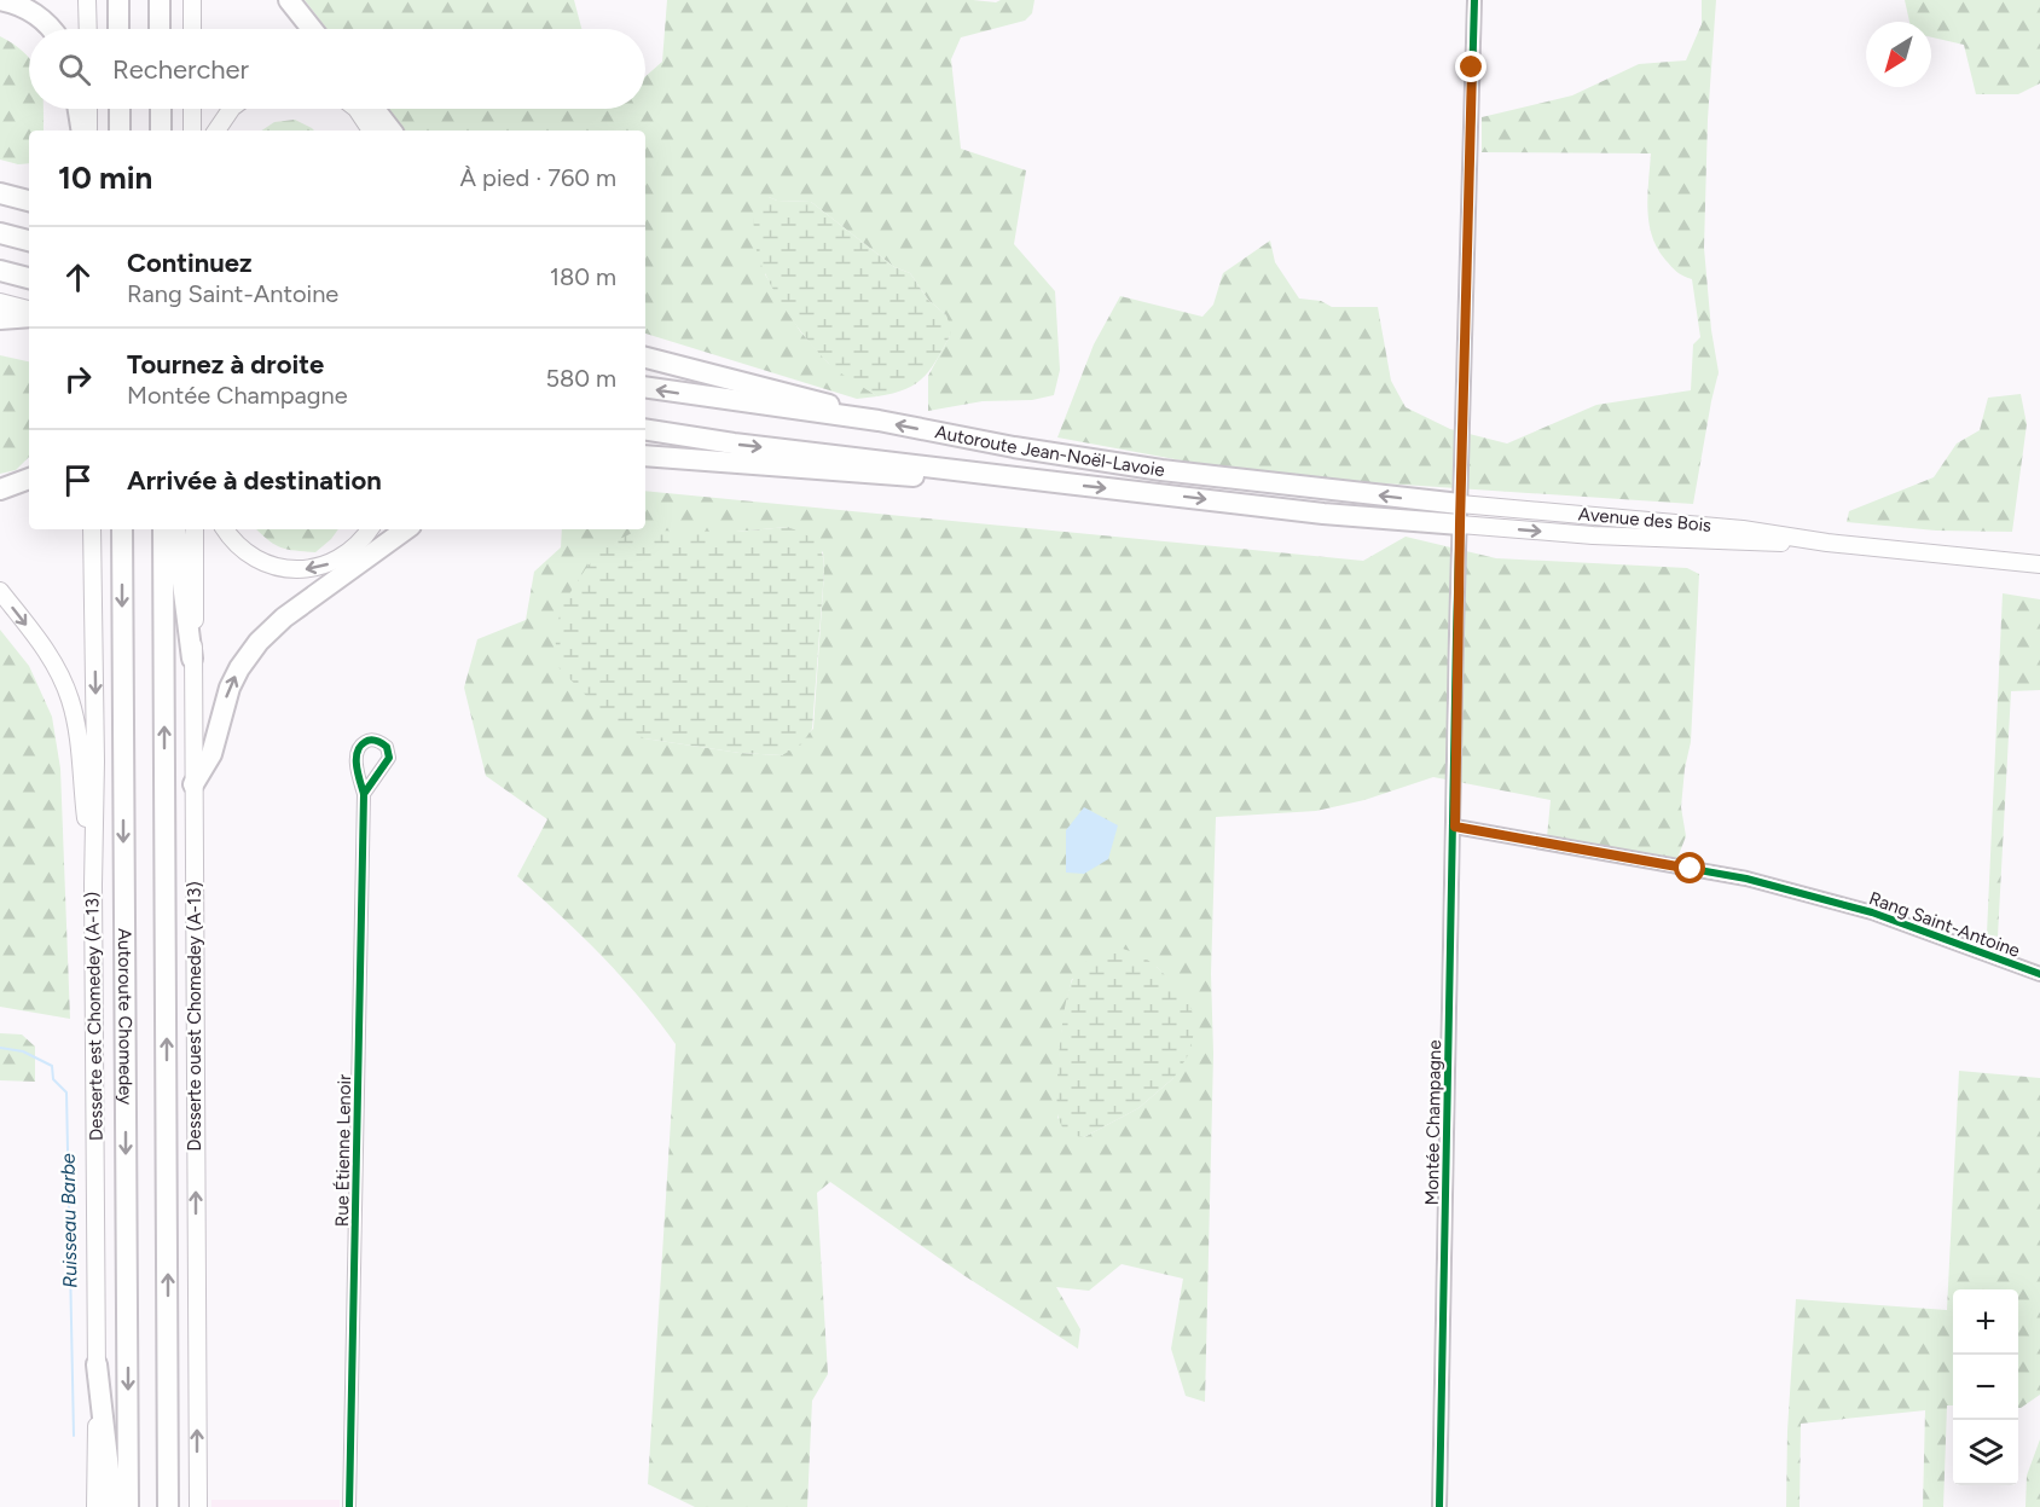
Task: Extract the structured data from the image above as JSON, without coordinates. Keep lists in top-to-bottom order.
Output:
{
  "streets": {
    "highway": ["Autoroute Jean-Noël-Lavoie", "Autoroute Chomedey"],
    "main road": ["Avenue des Bois", "Desserte est Chomedey (A-13)", "Desserte ouest Chomedey (A-13)"],
    "street": ["Rang Saint-Antoine", "Montée Champagne", "Rue Étienne Lenoir"]
  },
  "crossings": [
    ["Autoroute Jean-Noël-Lavoie", "Avenue des Bois"],
    ["Autoroute Jean-Noël-Lavoie", "Montée Champagne"],
    ["Avenue des Bois", "Montée Champagne"],
    ["Rang Saint-Antoine", "Montée Champagne"]
  ],
  "one_way": ["Desserte ouest Chomedey (A-13)"],
  "water": ["Ruisseau Barbe"],
  "north": "bottom left",
  "page": {
    "search": "Rechercher",
    "heading": ["10 min", "À pied · 760 m"],
    "list": [
      ["Continuez", "Rang Saint-Antoine", "180 m"],
      ["Tournez à droite", "Montée Champagne", "580 m"],
      "Arrivée à destination"
    ],
    "map_buttons": ["+", "−"]
  }
}
